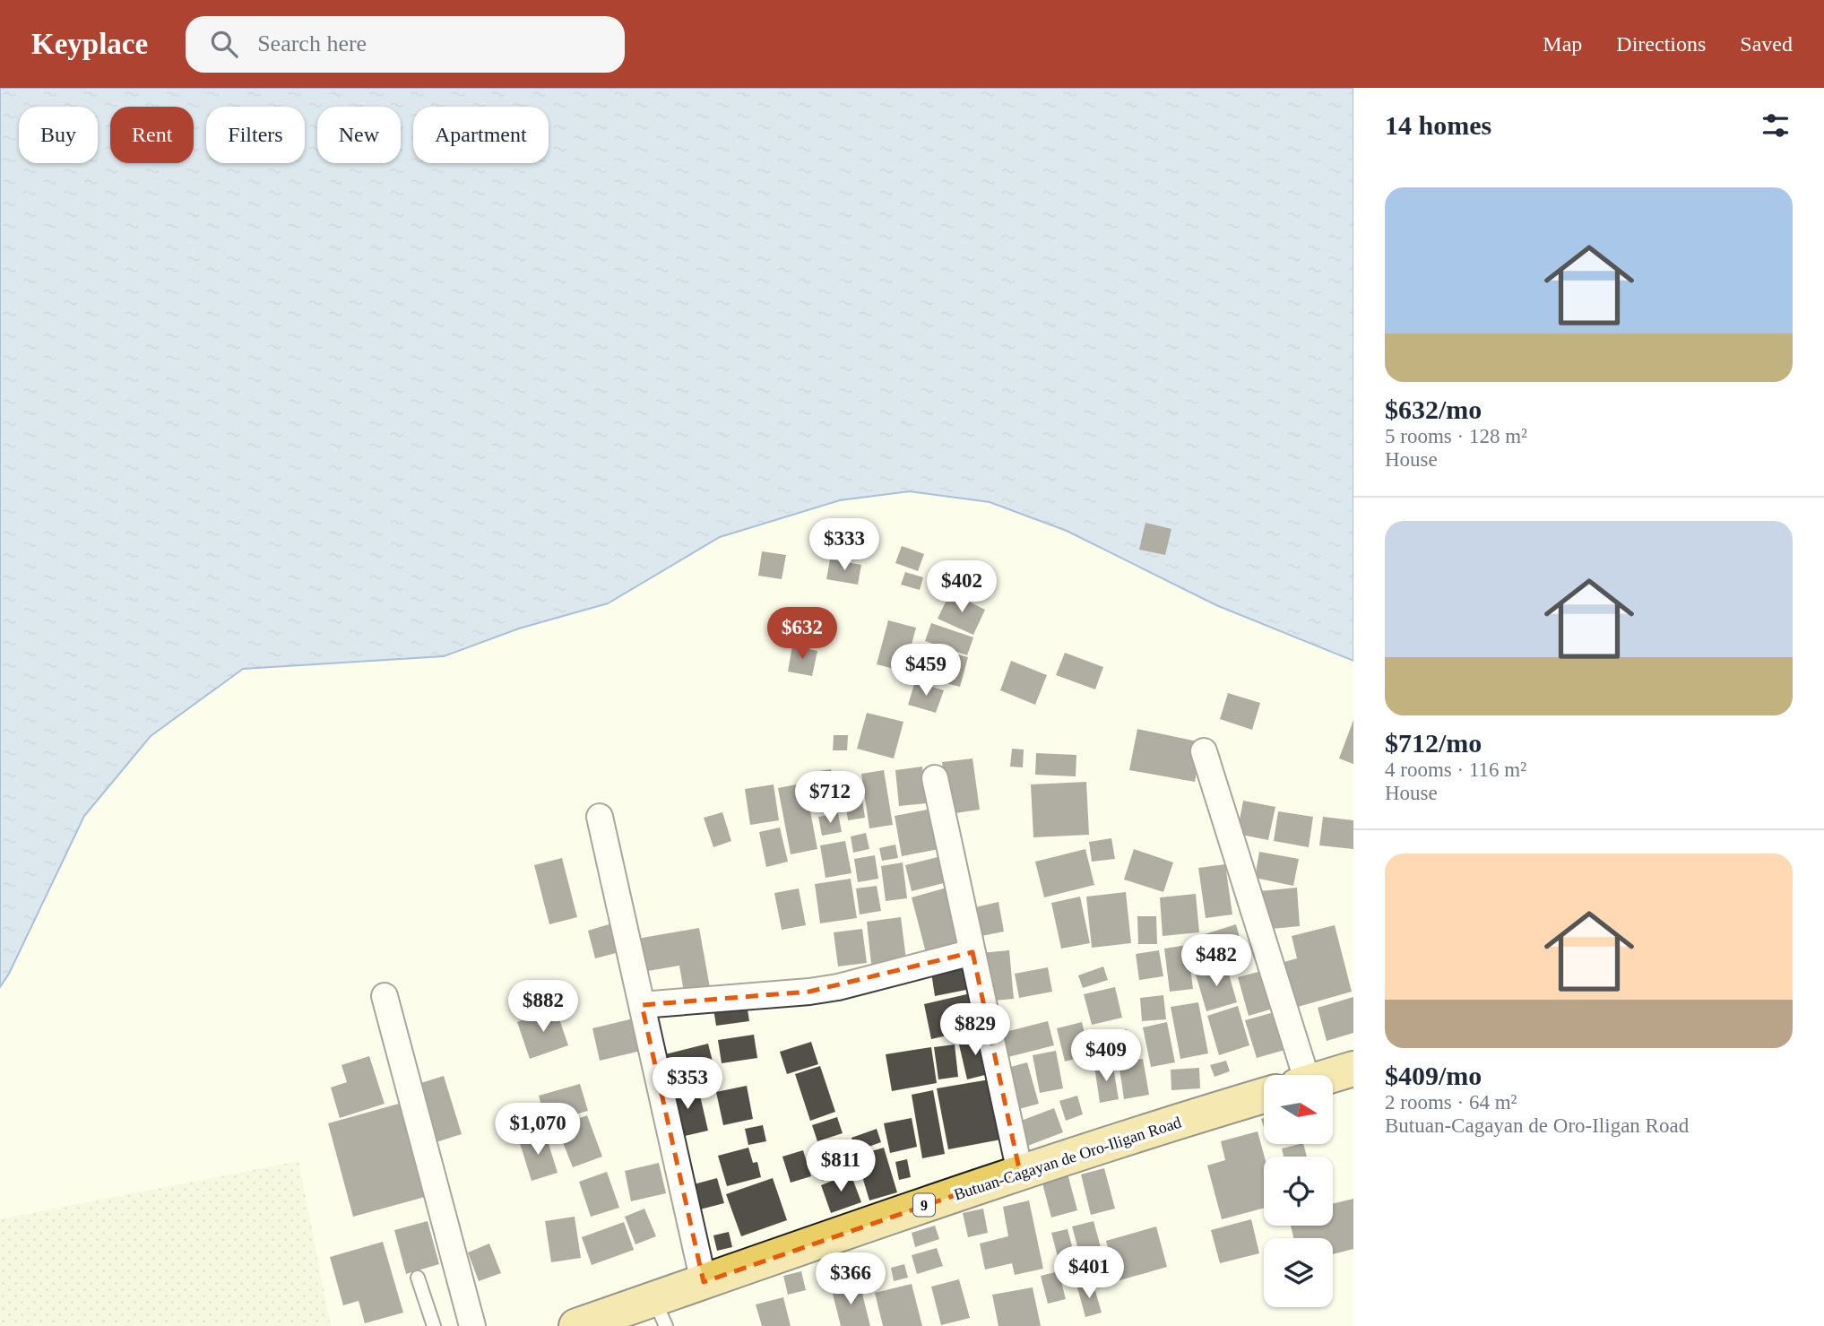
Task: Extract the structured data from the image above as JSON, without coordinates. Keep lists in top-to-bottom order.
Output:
{
  "streets": {
    "highway": ["Butuan-Cagayan de Oro-Iligan Road", "9"]
  },
  "north": "right",
  "page": {
    "header": "Keyplace",
    "search": "Search here",
    "nav": ["Map", "Directions", "Saved"],
    "heading": "14 homes",
    "chip": [
      "Buy",
      "Rent",
      "Filters",
      "New",
      "Apartment"
    ],
    "list": [
      {
        "name": "$632/mo",
        "note": "5 rooms · 128 m² · House"
      },
      {
        "name": "$712/mo",
        "note": "4 rooms · 116 m² · House"
      },
      {
        "name": "$409/mo",
        "note": "2 rooms · 64 m² · Butuan-Cagayan de Oro-Iligan Road"
      }
    ],
    "price": [
      "$333",
      "$402",
      "$632",
      "$459",
      "$712",
      "$482",
      "$882",
      "$829",
      "$409",
      "$353",
      "$1,070",
      "$811",
      "$401",
      "$366"
    ]
  }
}
